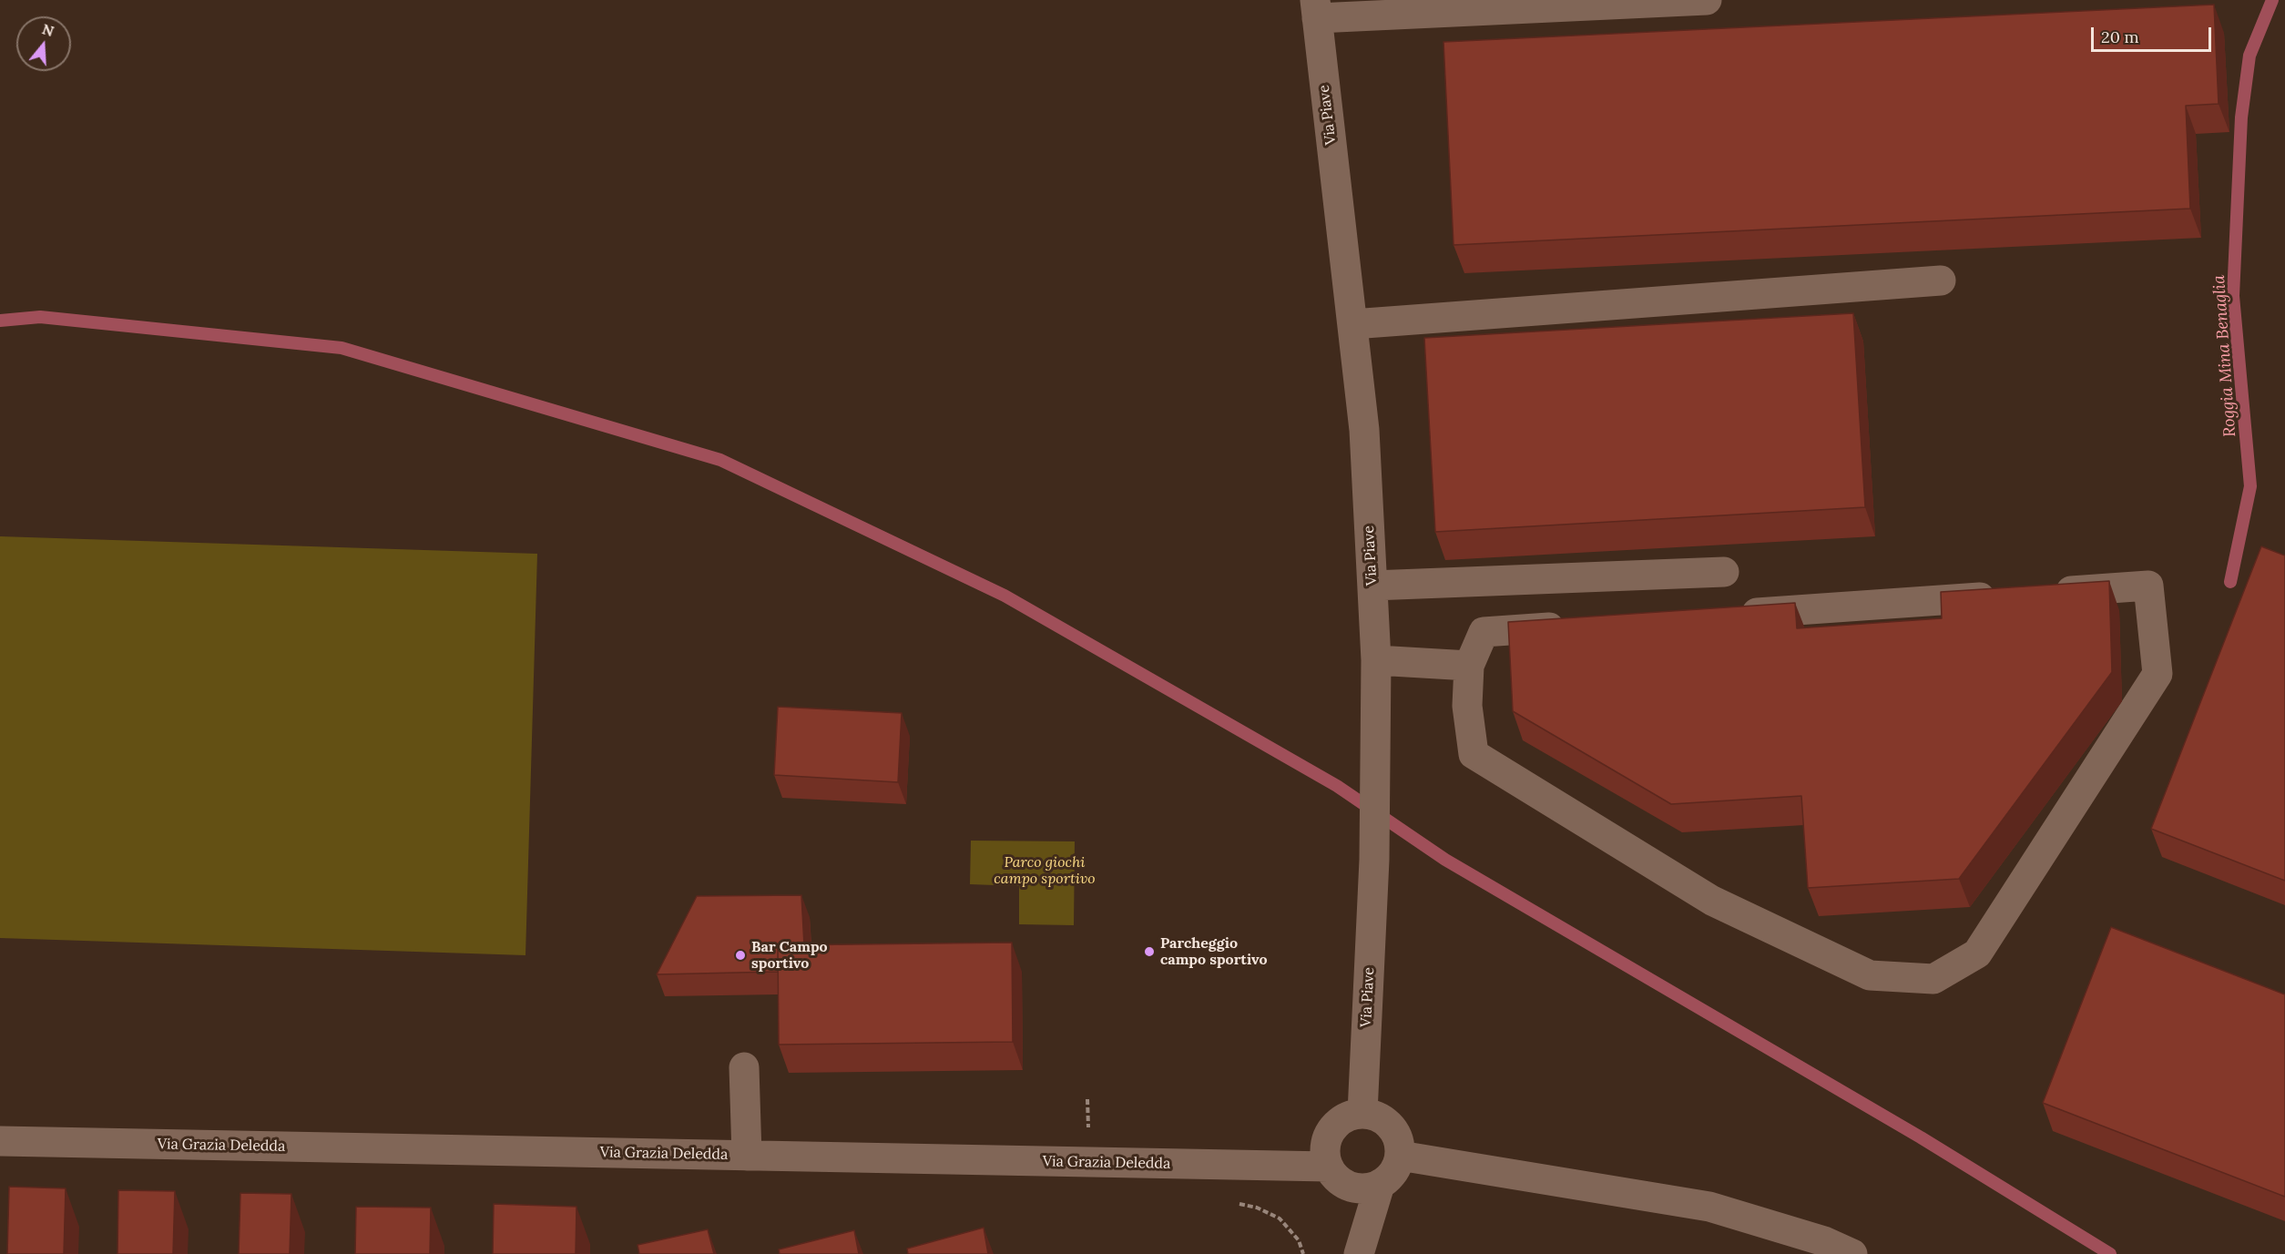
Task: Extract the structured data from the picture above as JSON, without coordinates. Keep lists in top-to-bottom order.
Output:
{
  "streets": {
    "street": ["Via Piave", "Via Grazia Deledda"]
  },
  "crossings": [
    ["Via Piave", "Via Grazia Deledda"]
  ],
  "water": ["Roggia Mina Benaglia"],
  "parks": ["Parco giochi campo sportivo"],
  "places": ["Parcheggio campo sportivo", "Bar Campo sportivo"],
  "scale_bar": "20 m",
  "north": "top"
}
